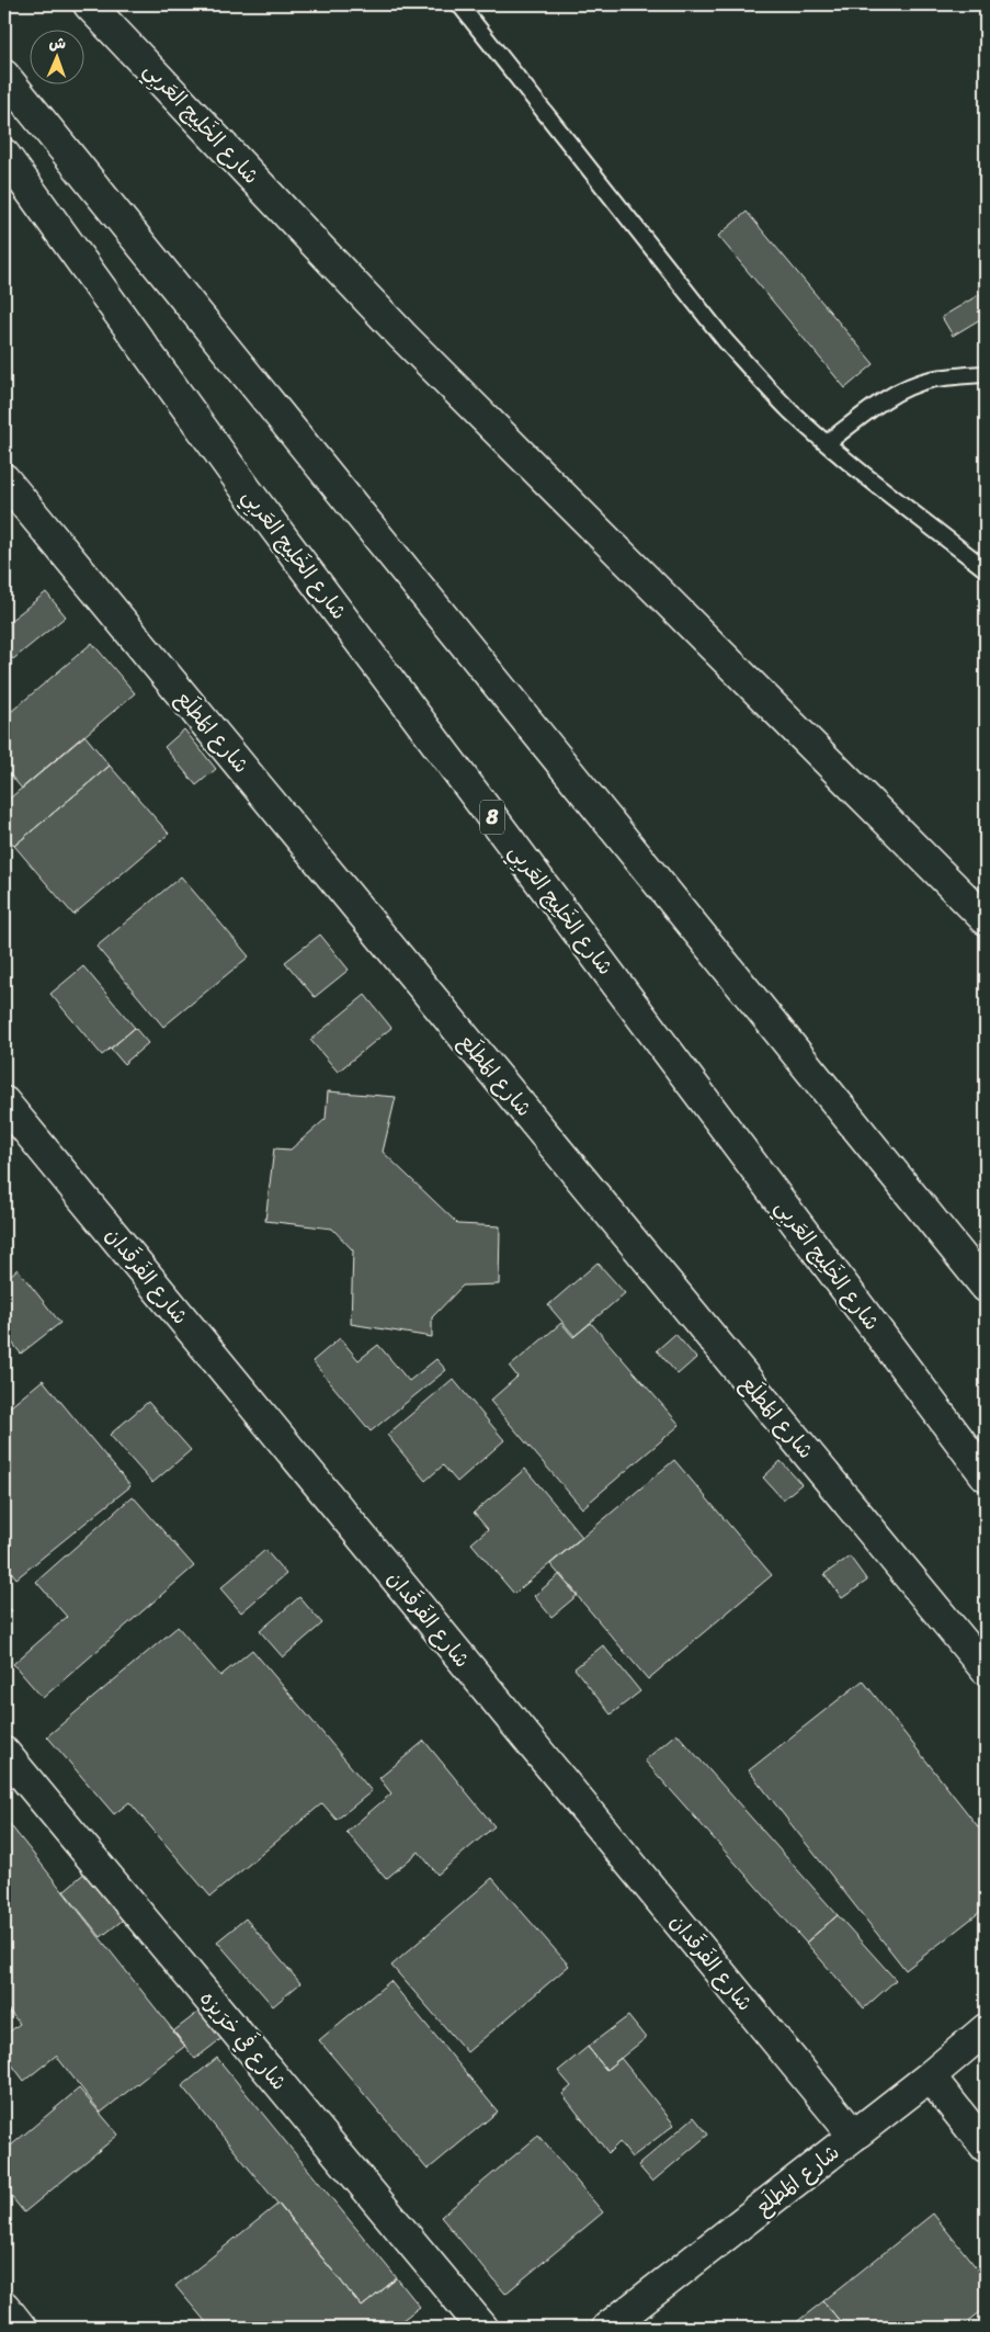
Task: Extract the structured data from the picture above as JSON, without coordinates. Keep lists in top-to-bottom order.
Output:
{
  "streets": {
    "main road": [
      "شارع الخَلِيج العَربِي",
      "شارع المَطلَع",
      "8",
      "شارع الفَرقَدان",
      "شارع فَي خرَيزه"
    ]
  },
  "crossings": [
    ["شارع المَطلَع", "شارع الفَرقَدان"]
  ],
  "north": "top"
}
